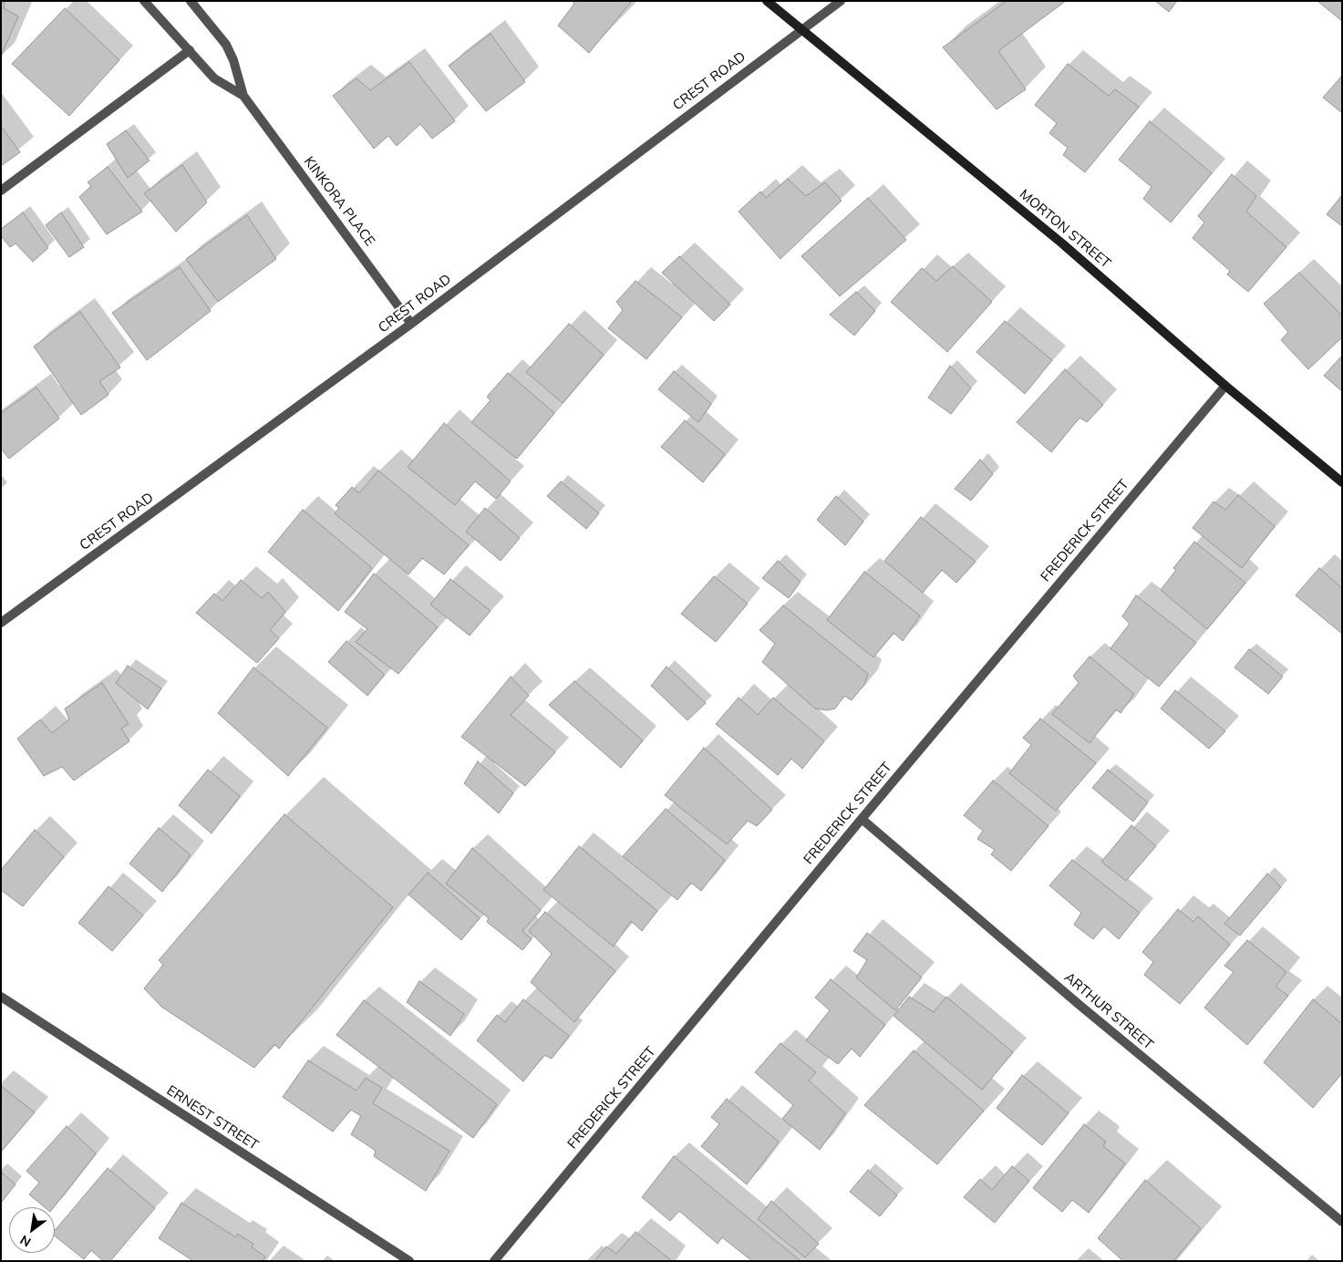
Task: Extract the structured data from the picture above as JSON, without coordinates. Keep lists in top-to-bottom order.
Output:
{
  "streets": {
    "street": [
      "CREST ROAD",
      "KINKORA PLACE",
      "MORTON STREET",
      "FREDERICK STREET",
      "ARTHUR STREET",
      "ERNEST STREET"
    ]
  },
  "crossings": [
    ["CREST ROAD", "KINKORA PLACE"],
    ["CREST ROAD", "MORTON STREET"],
    ["MORTON STREET", "FREDERICK STREET"],
    ["FREDERICK STREET", "ARTHUR STREET"]
  ],
  "north": "bottom left"
}
